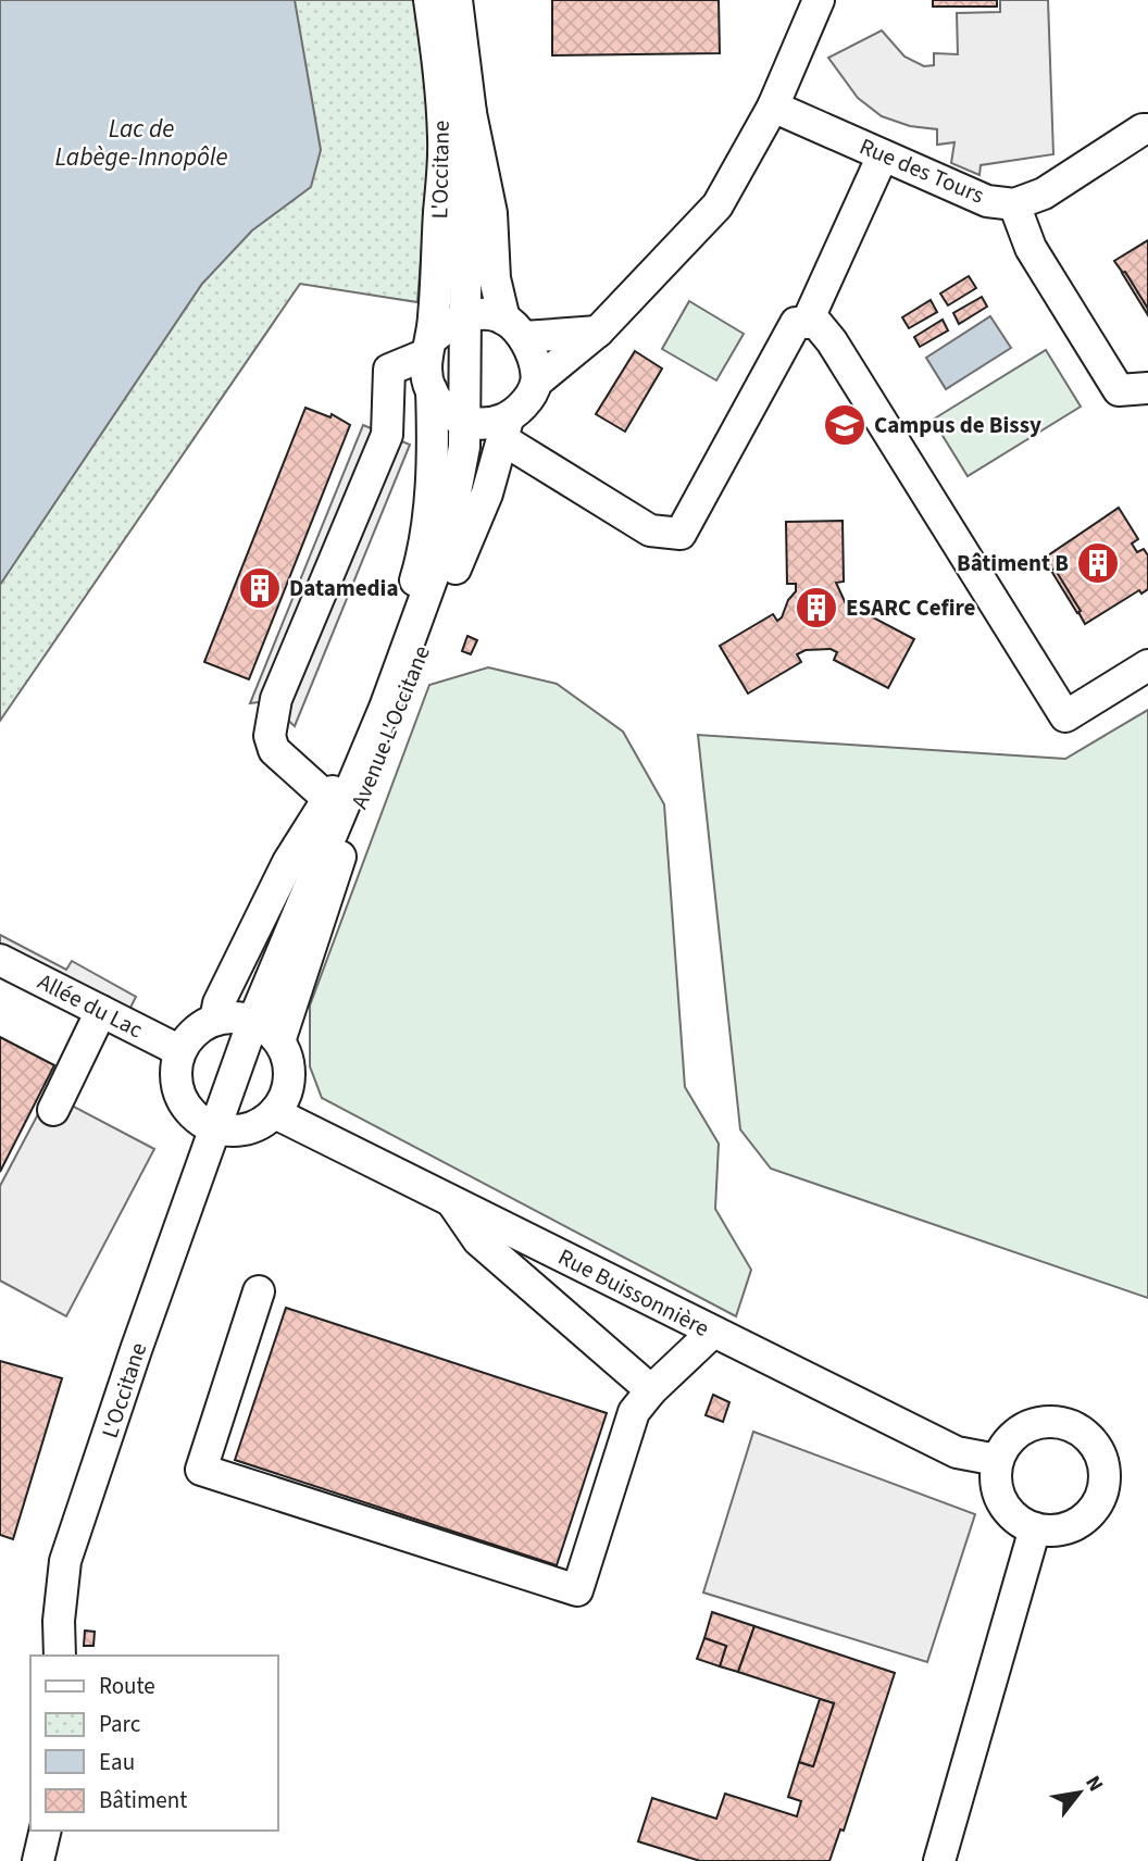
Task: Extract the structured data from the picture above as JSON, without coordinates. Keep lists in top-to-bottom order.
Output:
{
  "streets": {
    "street": [
      "L'Occitane",
      "Rue des Tours",
      "Avenue L'Occitane",
      "Allée du Lac",
      "Rue Buissonnière"
    ]
  },
  "crossings": [
    ["L'Occitane", "Avenue L'Occitane"]
  ],
  "water": ["Lac de Labège-Innopôle"],
  "places": {
    "school or university": ["Campus de Bissy"],
    "building": ["Bâtiment B", "Datamedia", "ESARC Cefire"]
  },
  "legend": [
    "Route",
    "Parc",
    "Eau",
    "Bâtiment"
  ],
  "north": "top right"
}
